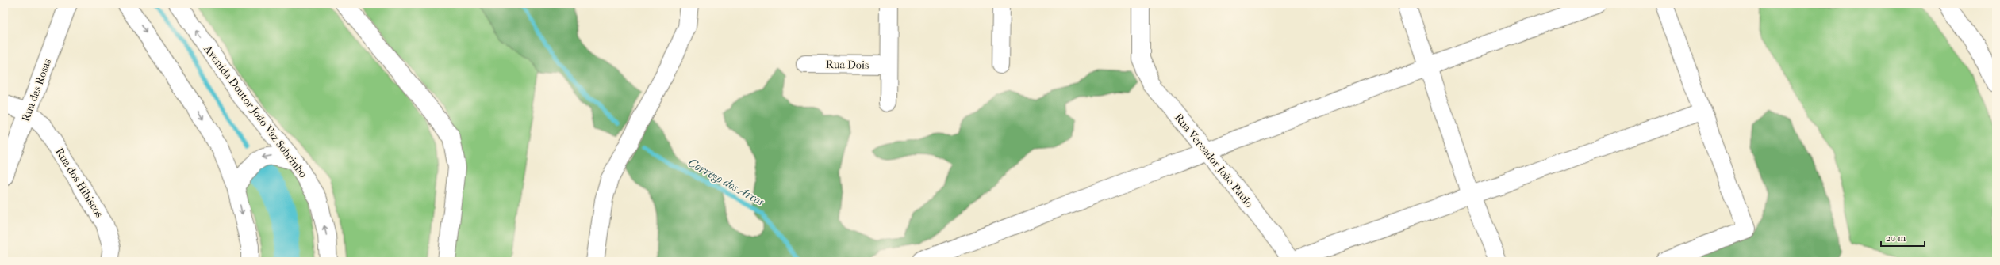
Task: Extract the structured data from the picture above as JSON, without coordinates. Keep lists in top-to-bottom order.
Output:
{
  "streets": {
    "street": [
      "Rua Dois",
      "Rua das Rosas",
      "Avenida Doutor João Vaz Sobrinho",
      "Rua Vereador João Paulo",
      "Rua dos Hibiscos"
    ]
  },
  "crossings": [
    ["Rua das Rosas", "Rua dos Hibiscos"]
  ],
  "water": ["Córrego dos Arcos"],
  "scale_bar": "20 m"
}
